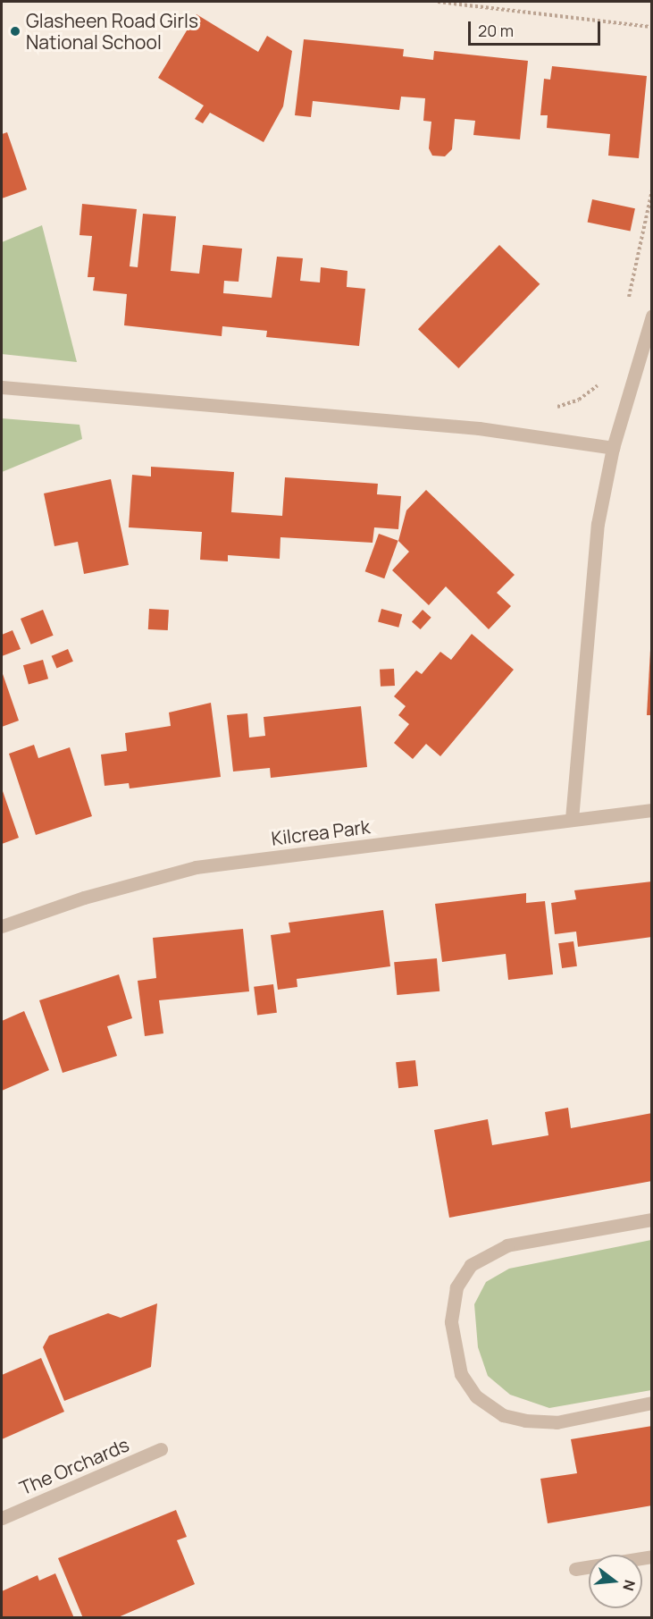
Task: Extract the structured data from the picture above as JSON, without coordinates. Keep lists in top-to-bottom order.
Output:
{
  "streets": {
    "street": ["Kilcrea Park", "The Orchards"]
  },
  "places": ["Glasheen Road Girls National School"],
  "scale_bar": "20 m",
  "north": "right"
}
